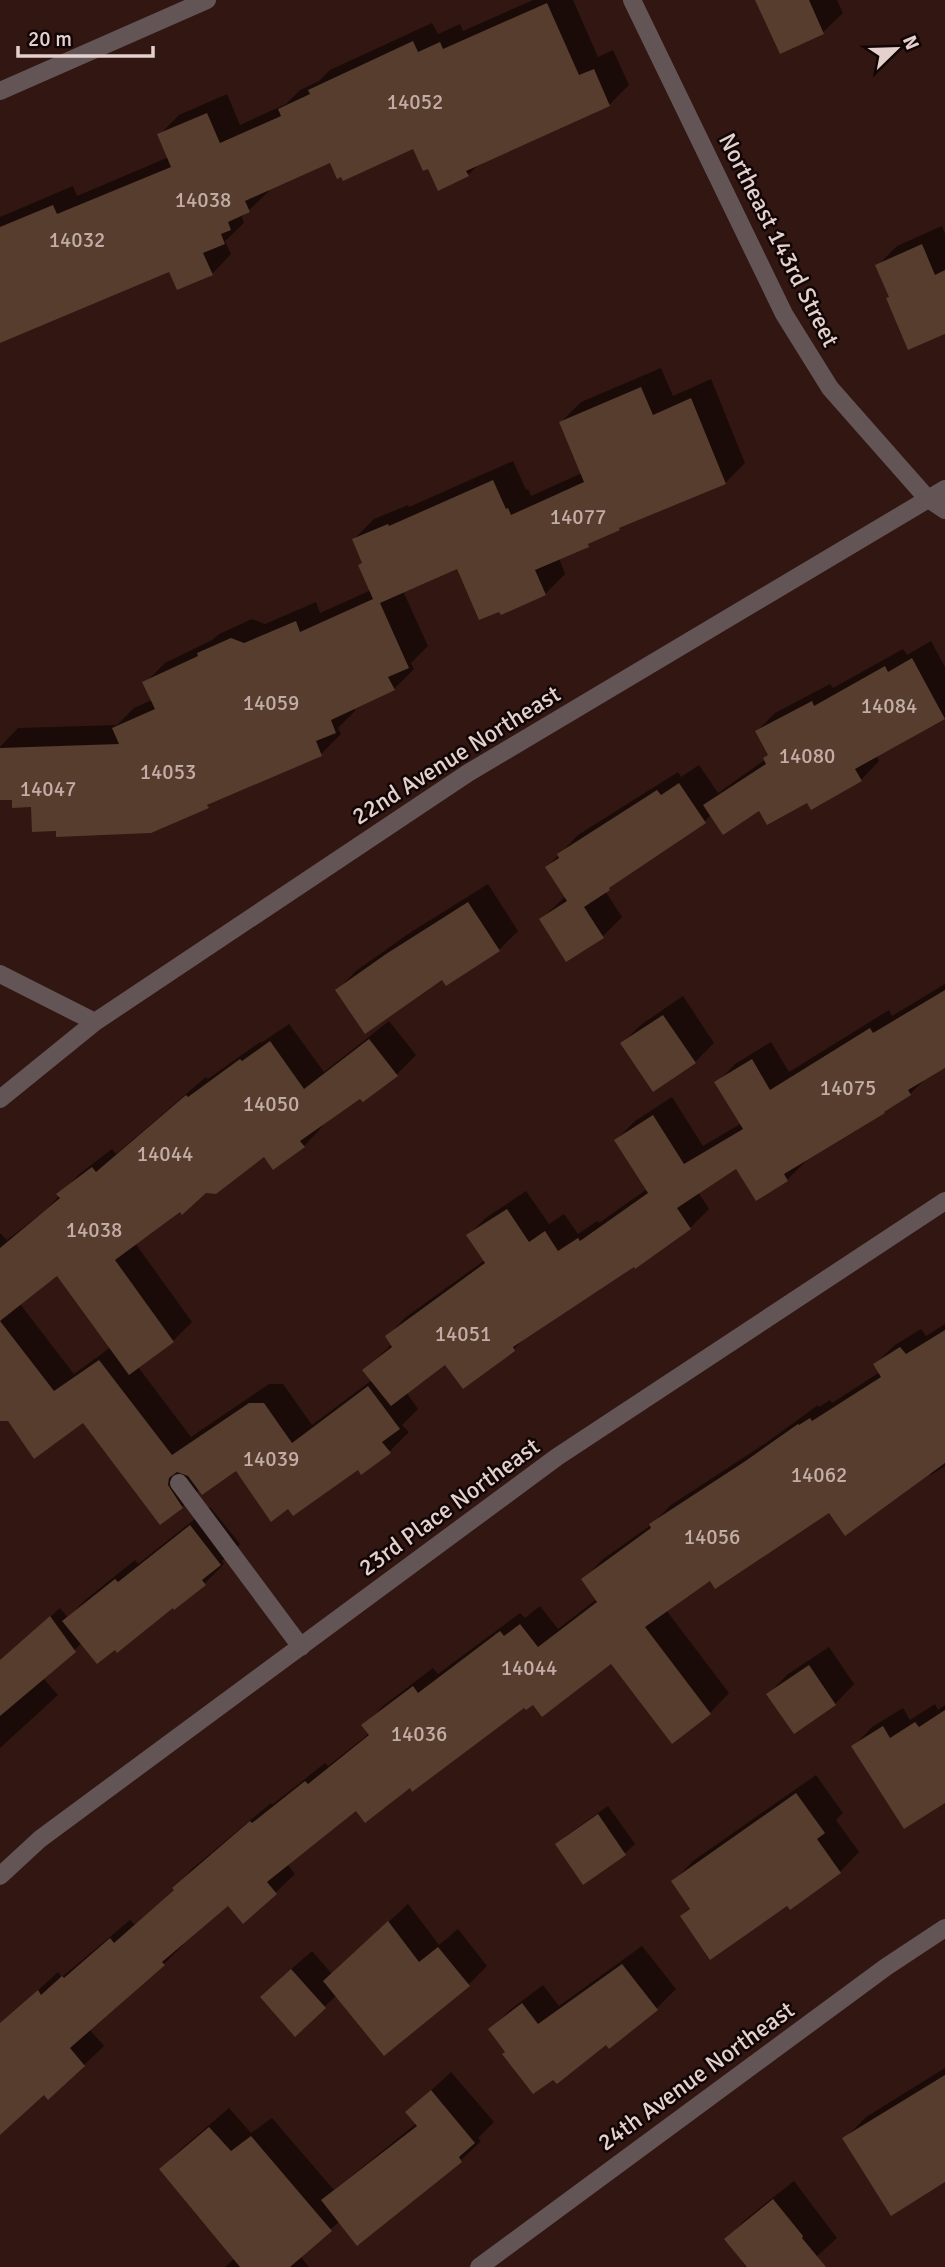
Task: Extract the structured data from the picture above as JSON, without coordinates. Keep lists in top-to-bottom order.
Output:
{
  "streets": {
    "street": [
      "Northeast 143rd Street",
      "22nd Avenue Northeast",
      "23rd Place Northeast",
      "24th Avenue Northeast"
    ]
  },
  "crossings": [
    ["Northeast 143rd Street", "22nd Avenue Northeast"]
  ],
  "house_numbers": [
    "14052",
    "14038",
    "14032",
    "14077",
    "14059",
    "14084",
    "14080",
    "14053",
    "14047",
    "14075",
    "14050",
    "14044",
    "14038",
    "14051",
    "14039",
    "14062",
    "14056",
    "14044",
    "14036"
  ],
  "scale_bar": "20 m",
  "north": "top right"
}
